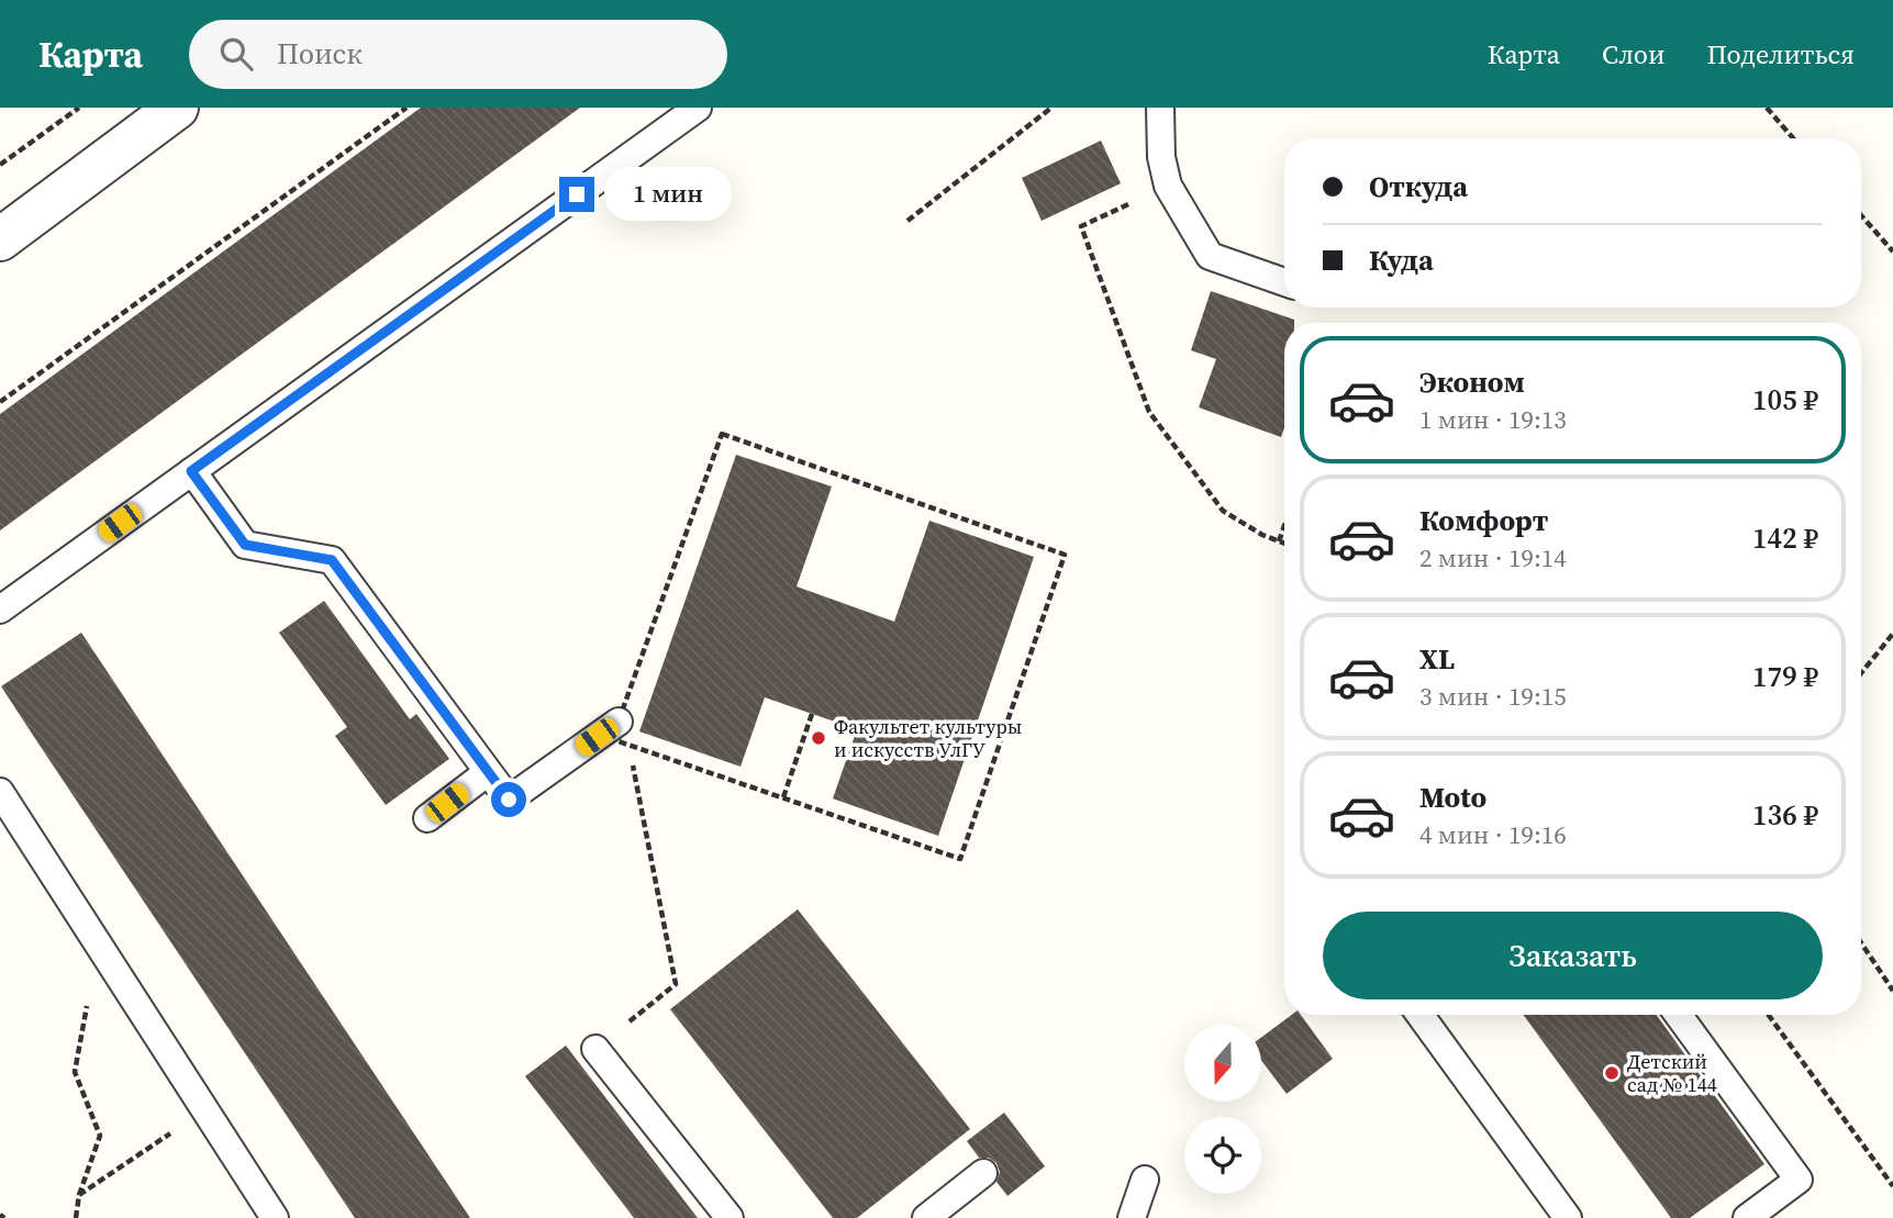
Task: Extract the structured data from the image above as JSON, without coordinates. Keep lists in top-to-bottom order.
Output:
{
  "places": ["Факультет культуры и искусств УлГУ", "Детский сад № 144"],
  "north": "bottom",
  "page": {
    "header": "Карта",
    "search": "Поиск",
    "nav": ["Карта", "Слои", "Поделиться"],
    "banner": ["Откуда", "Куда"],
    "bubble": "1 мин",
    "list": [
      {
        "name": "Эконом",
        "note": "1 мин · 19:13",
        "value": "105 ₽"
      },
      {
        "name": "Комфорт",
        "note": "2 мин · 19:14",
        "value": "142 ₽"
      },
      {
        "name": "XL",
        "note": "3 мин · 19:15",
        "value": "179 ₽"
      },
      {
        "name": "Moto",
        "note": "4 мин · 19:16",
        "value": "136 ₽"
      }
    ],
    "buttons": "Заказать"
  }
}
